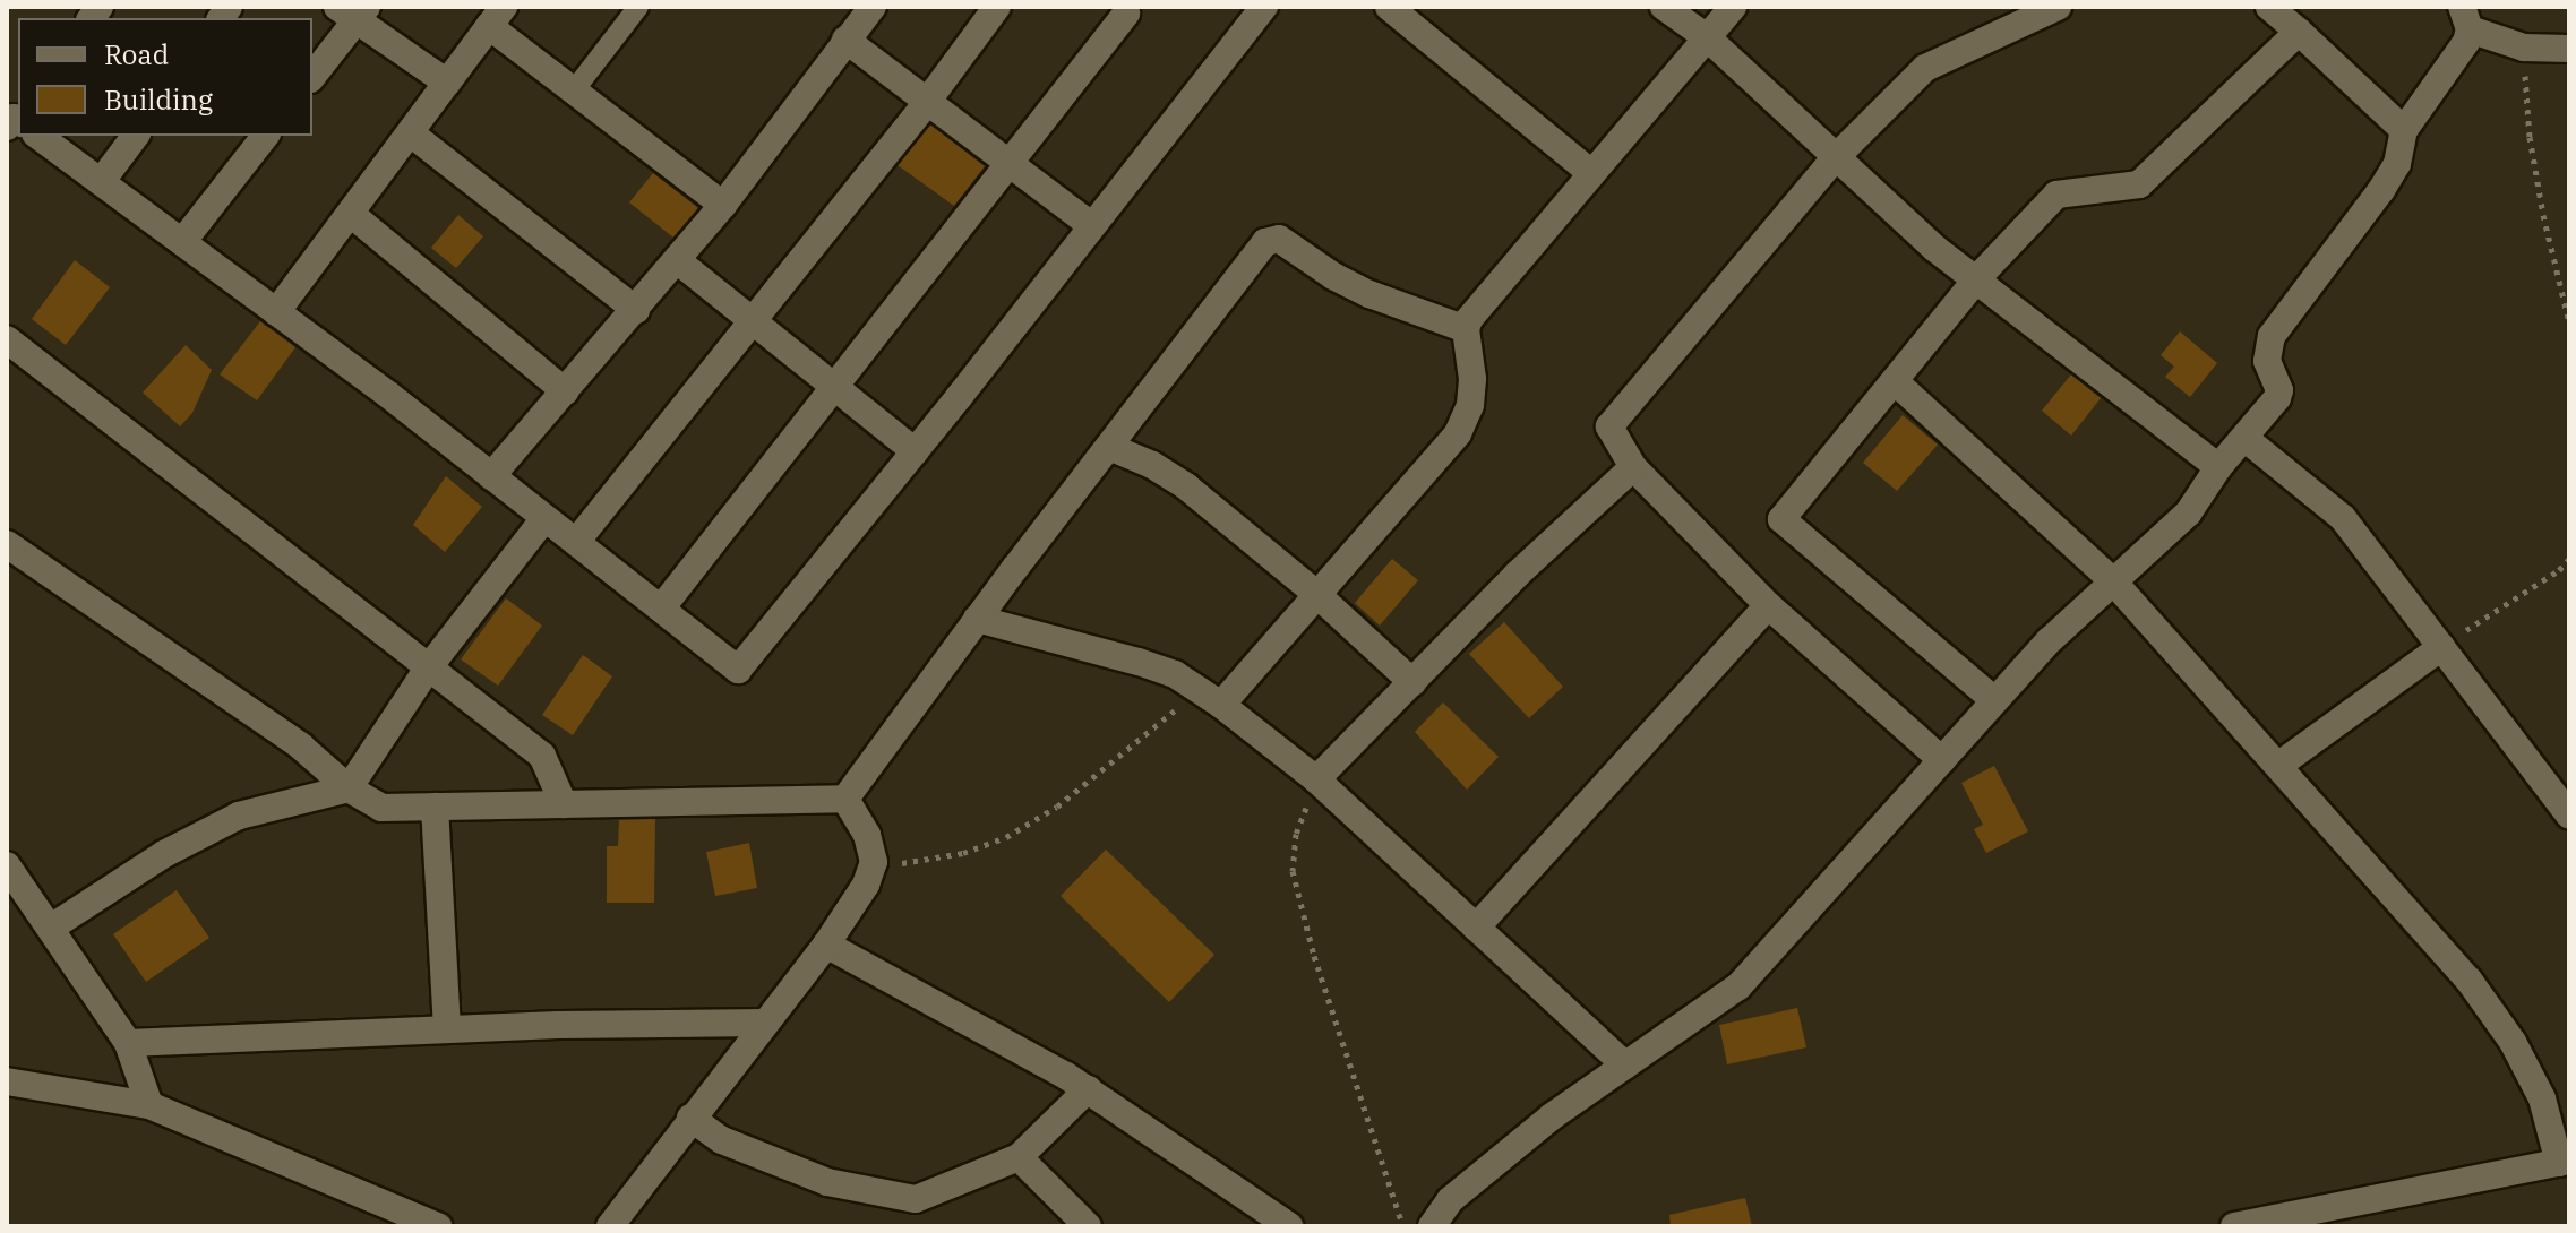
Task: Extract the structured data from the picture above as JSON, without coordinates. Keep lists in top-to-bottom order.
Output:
{
  "legend": ["Road", "Building"]
}
